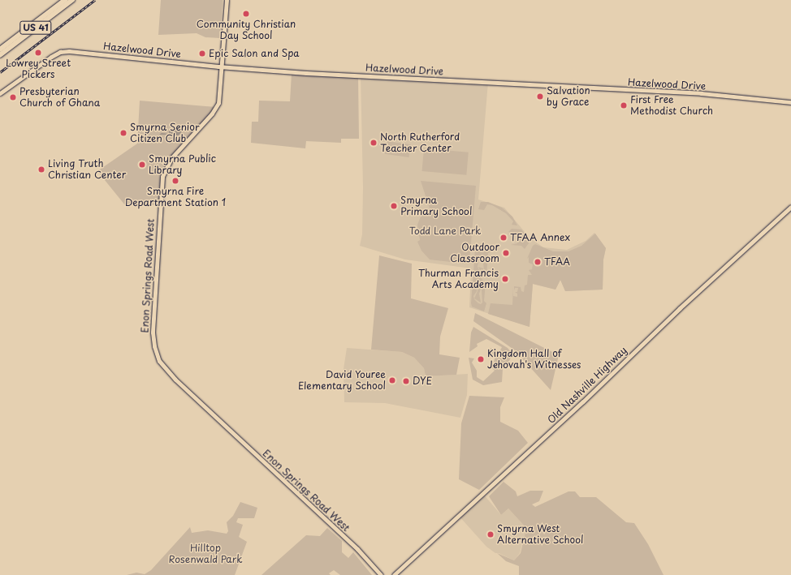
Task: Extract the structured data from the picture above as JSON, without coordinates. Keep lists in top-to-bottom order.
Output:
{
  "streets": {
    "main road": ["US 41"],
    "street": ["Hazelwood Drive", "Enon Springs Road West", "Old Nashville Highway"]
  },
  "crossings": [
    ["Hazelwood Drive", "Enon Springs Road West"]
  ],
  "parks": ["Todd Lane Park", "Hilltop Rosenwald Park"],
  "places": [
    "Community Christian Day School",
    "Lowrey Street Pickers",
    "Epic Salon and Spa",
    "Salvation by Grace",
    "Presbyterian Church of Ghana",
    "First Free Methodist Church",
    "Smyrna Senior Citizen Club",
    "North Rutherford Teacher Center",
    "Smyrna Public Library",
    "Living Truth Christian Center",
    "Smyrna Fire Department Station 1",
    "Smyrna Primary School",
    "TFAA Annex",
    "Outdoor Classroom",
    "TFAA",
    "Thurman Francis Arts Academy",
    "Kingdom Hall of Jehovah's Witnesses",
    "David Youree Elementary School",
    "DYE",
    "Smyrna West Alternative School"
  ]
}
